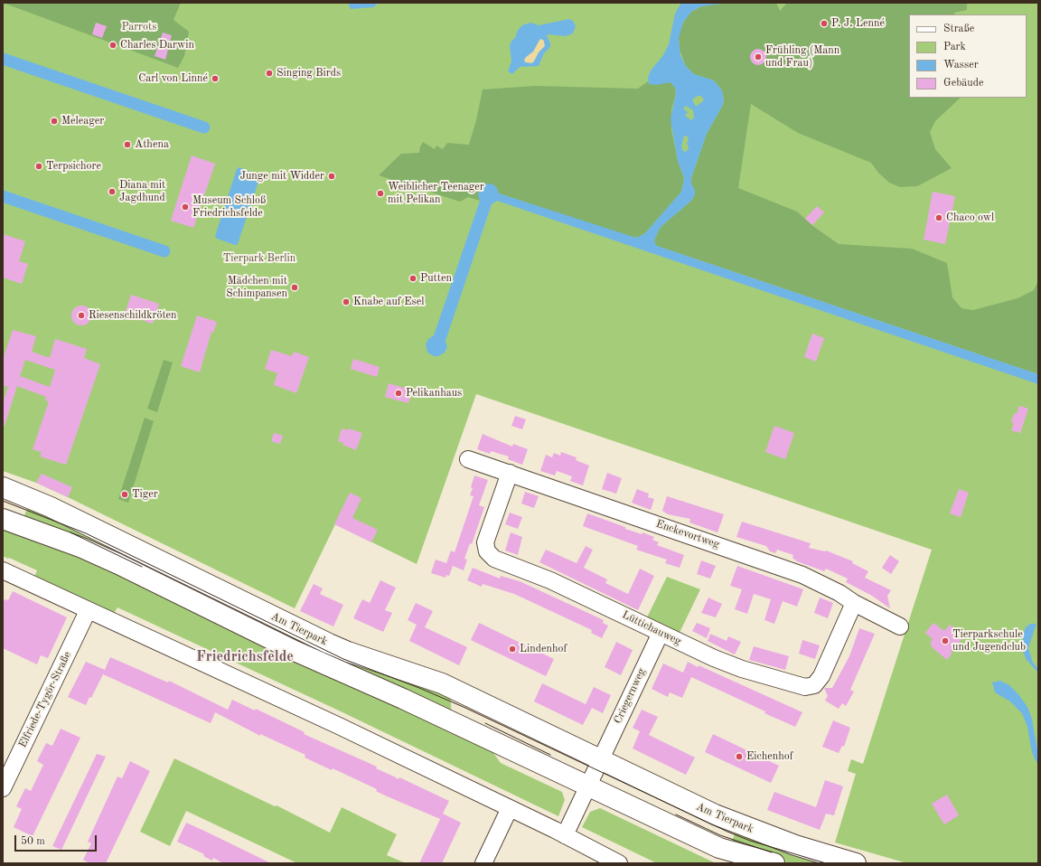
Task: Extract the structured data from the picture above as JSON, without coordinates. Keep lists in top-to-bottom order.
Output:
{
  "streets": {
    "main road": ["Am Tierpark"],
    "street": [
      "Enckevortweg",
      "Lüttichauweg",
      "Criegernweg",
      "Elfriede-Tygör-Straße"
    ]
  },
  "crossings": [
    ["Enckevortweg", "Lüttichauweg"],
    ["Lüttichauweg", "Criegernweg"],
    ["Am Tierpark", "Criegernweg"]
  ],
  "districts": ["Friedrichsfelde"],
  "parks": ["Parrots", "Tierpark Berlin"],
  "places": [
    "P. J. Lenné",
    "Charles Darwin",
    "Frühling (Mann und Frau)",
    "Singing Birds",
    "Carl von Linné",
    "Meleager",
    "Athena",
    "Terpsichore",
    "Junge mit Widder",
    "Diana mit Jagdhund",
    "Weiblicher Teenager mit Pelikan",
    "Museum Schloß Friedrichsfelde",
    "Chaco owl",
    "Putten",
    "Mädchen mit Schimpansen",
    "Knabe auf Esel",
    "Riesenschildkröten",
    "Pelikanhaus",
    "Tiger",
    "Tierparkschule und Jugendclub",
    "Lindenhof",
    "Eichenhof"
  ],
  "legend": [
    "Straße",
    "Park",
    "Wasser",
    "Gebäude"
  ],
  "scale_bar": "50 m"
}
